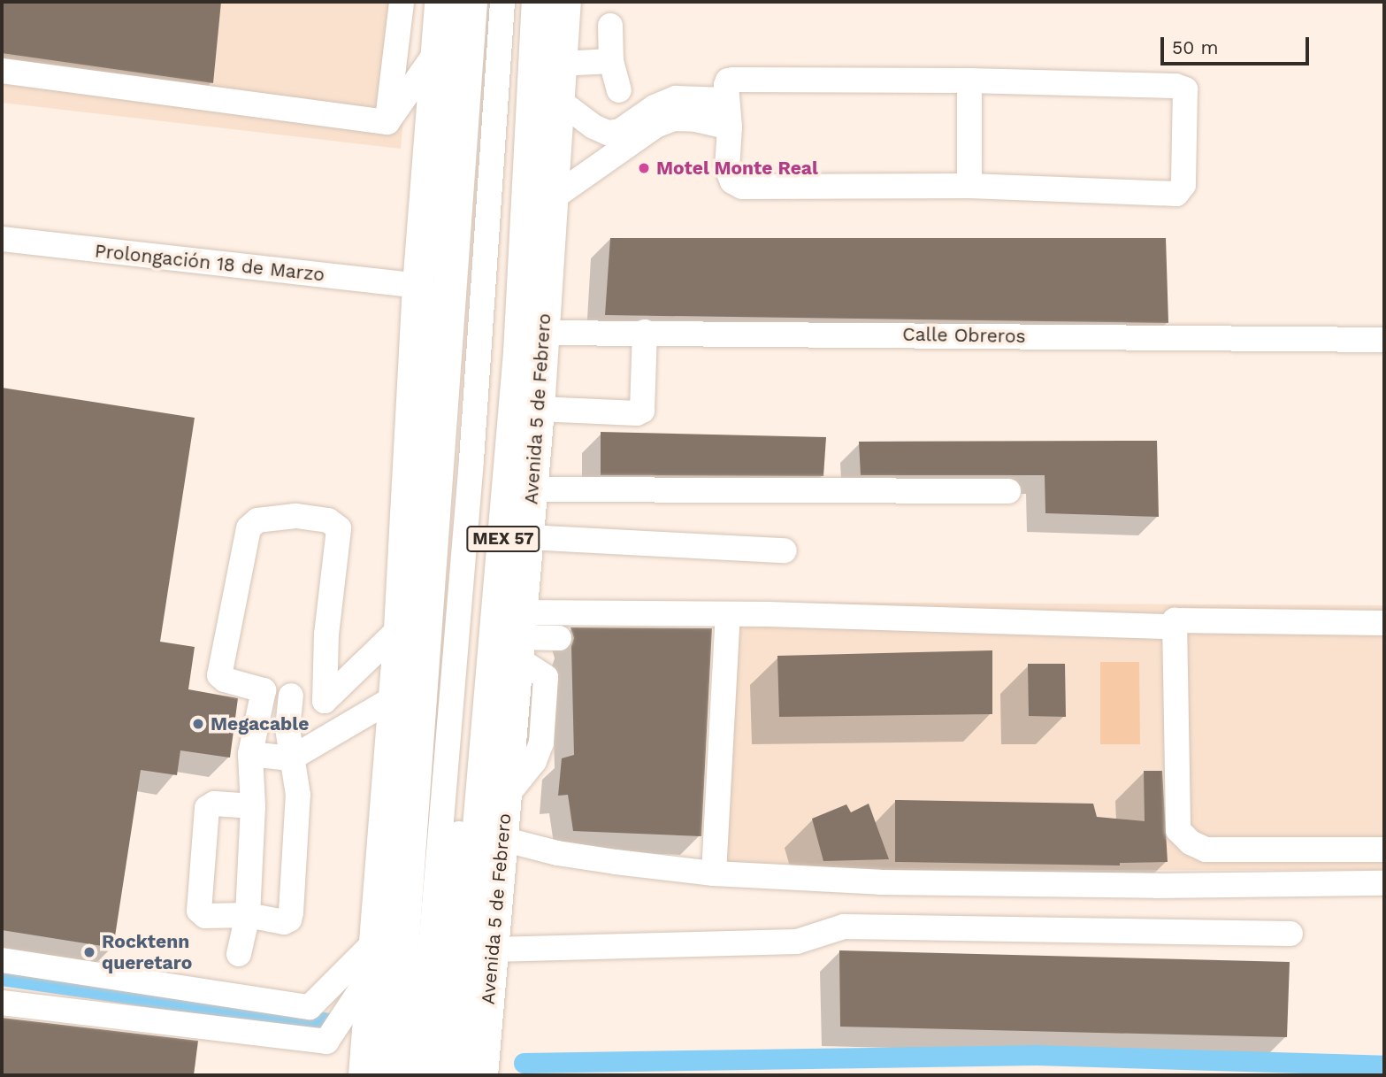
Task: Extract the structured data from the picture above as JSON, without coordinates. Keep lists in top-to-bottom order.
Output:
{
  "streets": {
    "highway": ["Avenida 5 de Febrero", "MEX 57"],
    "street": ["Prolongación 18 de Marzo", "Calle Obreros"]
  },
  "crossings": [
    ["Calle Obreros", "Avenida 5 de Febrero"]
  ],
  "places": ["Motel Monte Real", "Megacable", "Rocktenn queretaro"],
  "scale_bar": "50 m"
}
